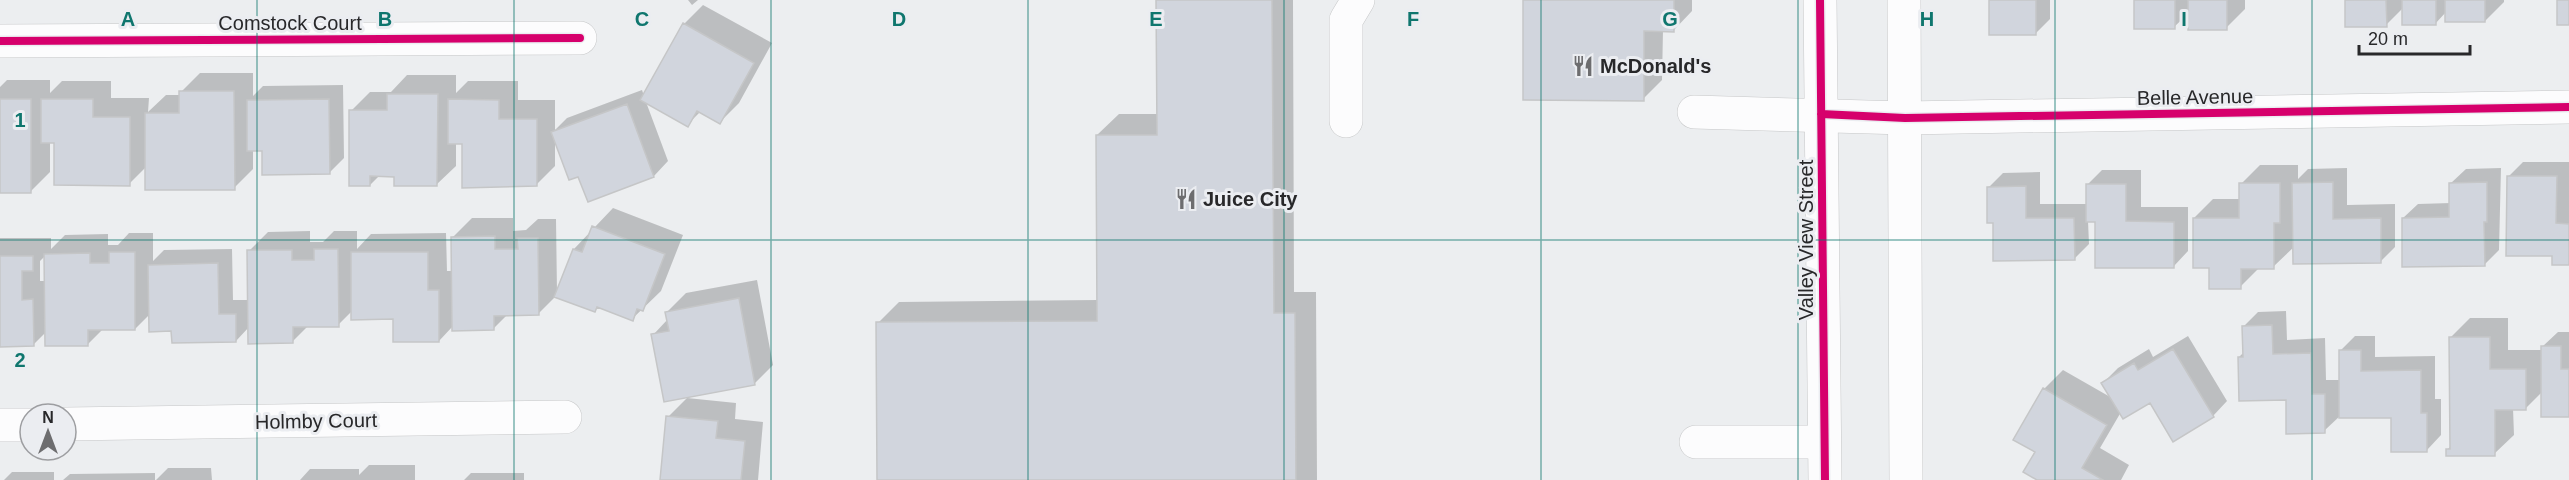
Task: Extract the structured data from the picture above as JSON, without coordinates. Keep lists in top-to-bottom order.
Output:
{
  "streets": {
    "street": [
      "Comstock Court",
      "Belle Avenue",
      "Valley View Street",
      "Holmby Court"
    ]
  },
  "crossings": [
    ["Belle Avenue", "Valley View Street"]
  ],
  "places": {
    "restaurant": ["McDonald's", "Juice City"]
  },
  "scale_bar": "20 m",
  "north": "top",
  "grid": {
    "columns": [
      "A",
      "B",
      "C",
      "D",
      "E",
      "F",
      "G",
      "H",
      "I"
    ],
    "rows": ["1", "2"]
  }
}
